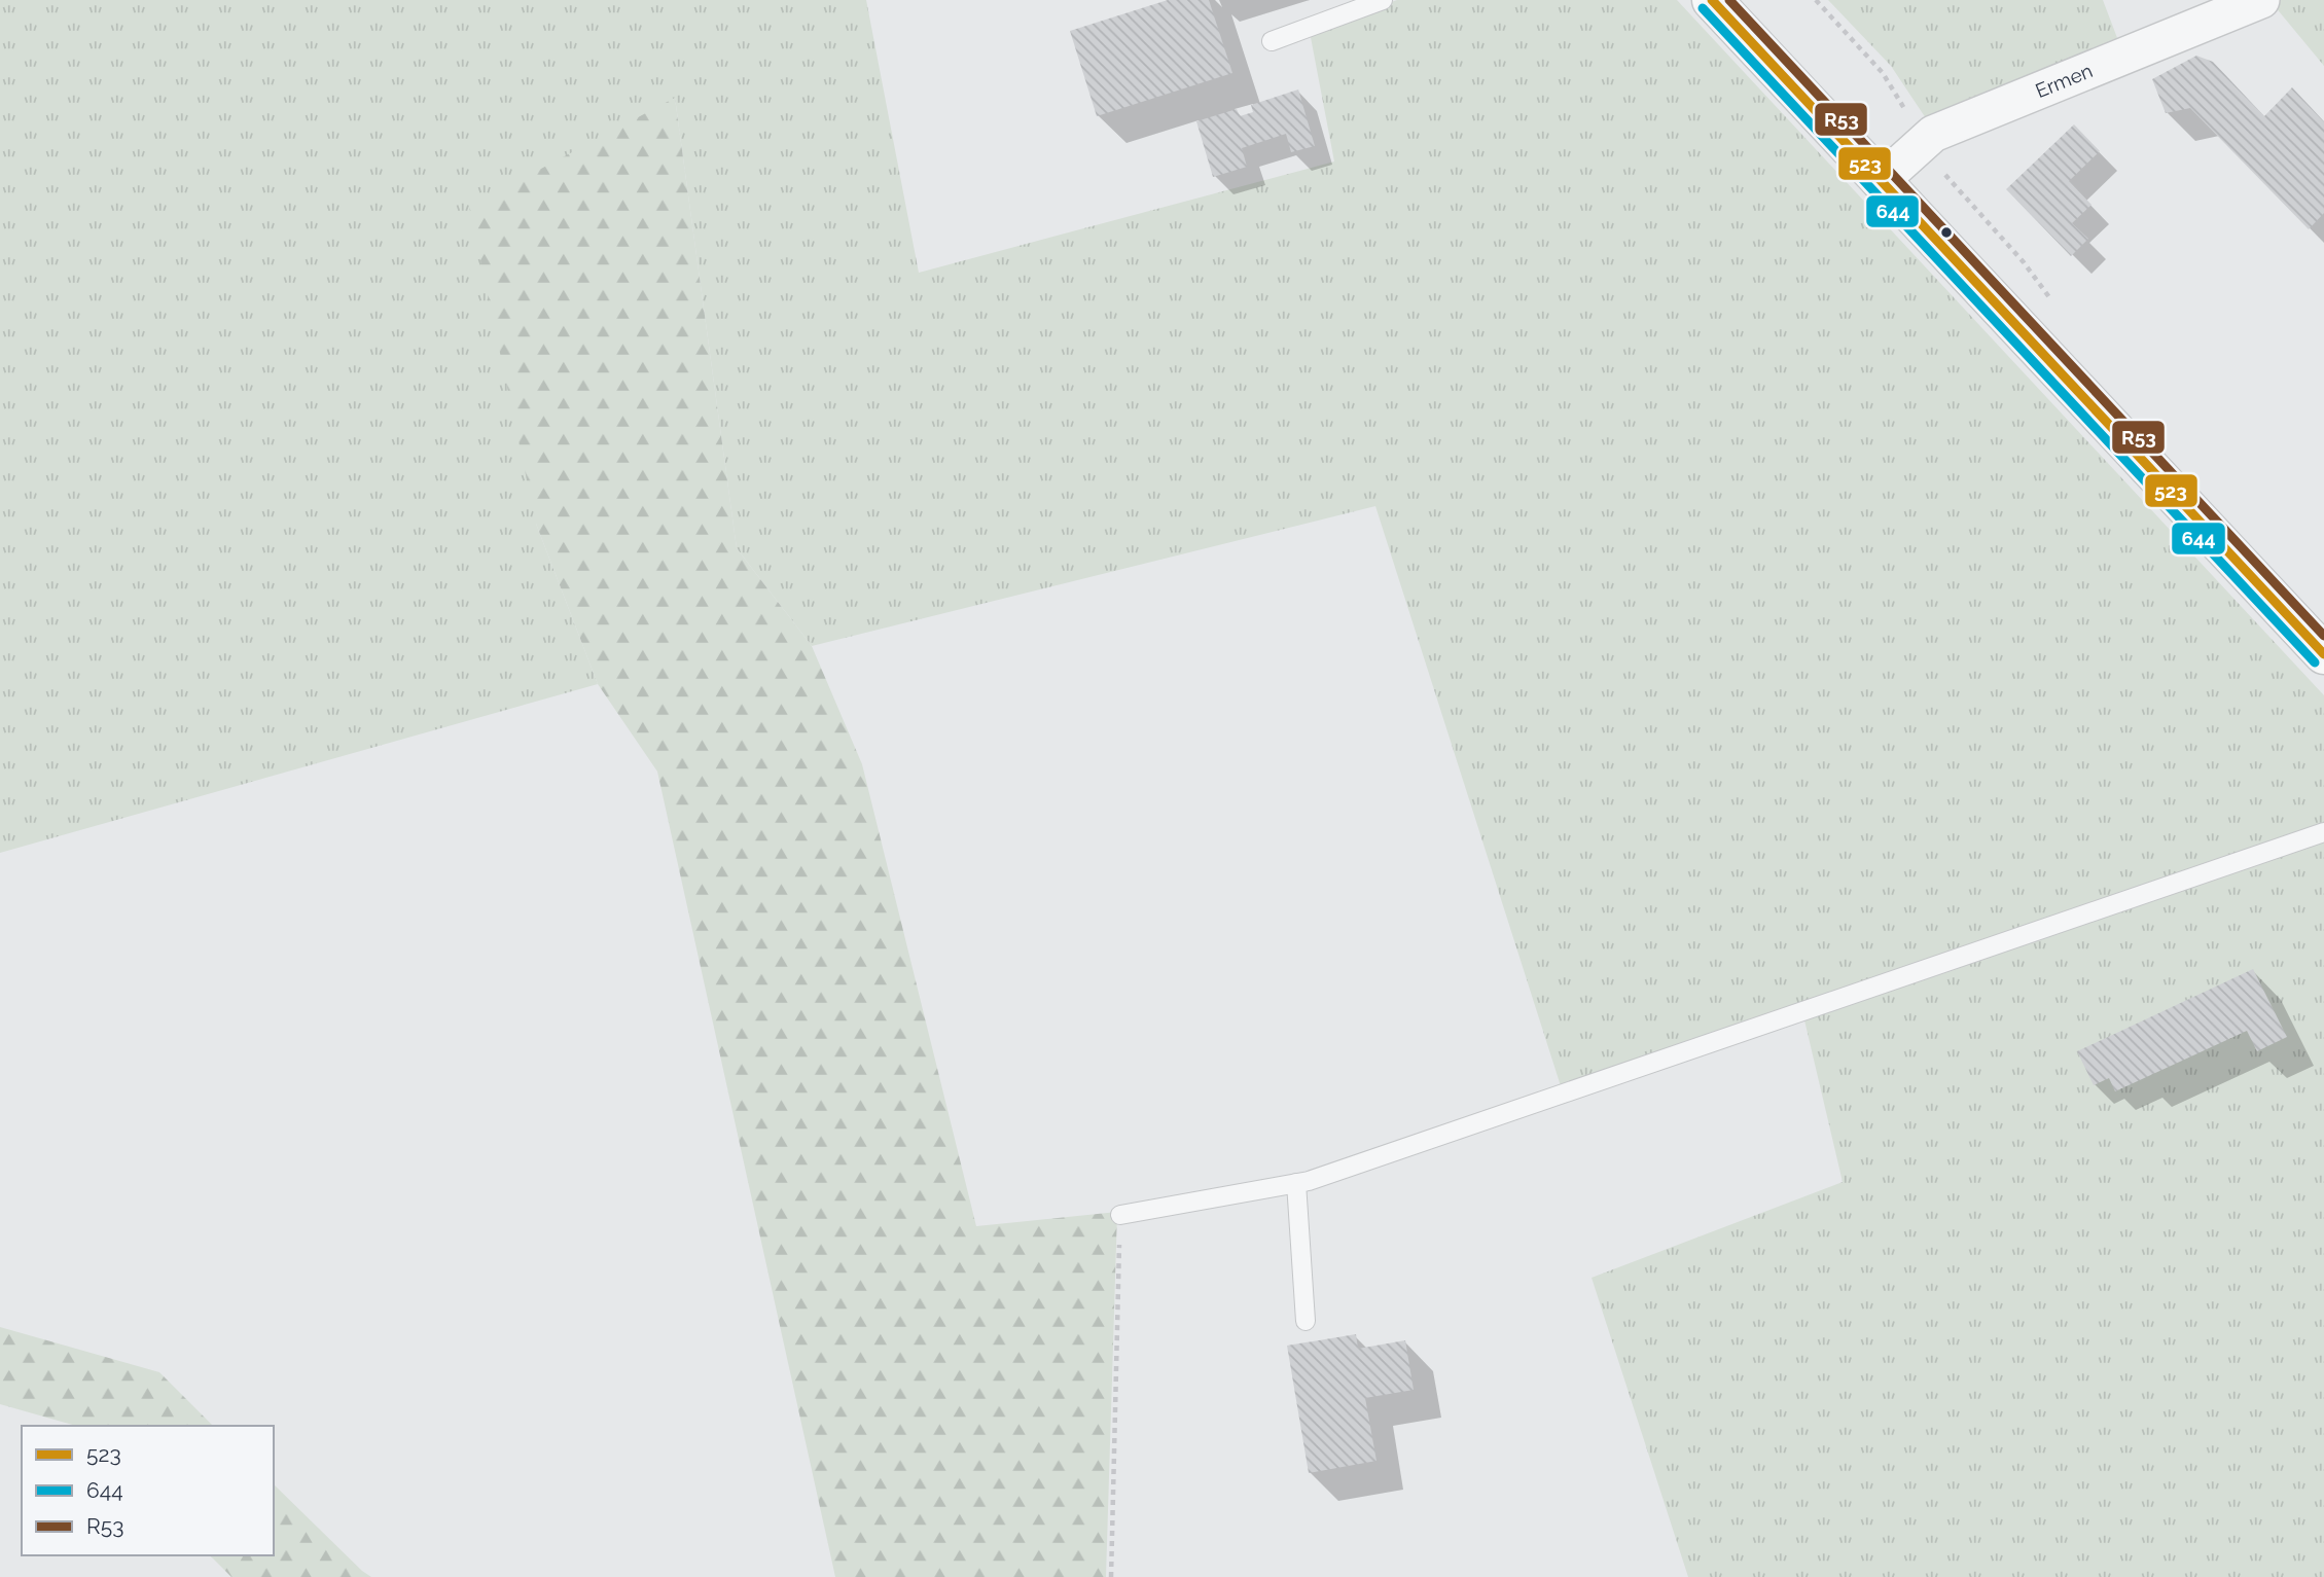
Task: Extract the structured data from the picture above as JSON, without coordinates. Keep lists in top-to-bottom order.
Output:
{
  "streets": {
    "street": ["Ermen"]
  },
  "lines": ["transit line 523", "transit line R53", "transit line 644"],
  "legend": ["523", "644", "R53"]
}
